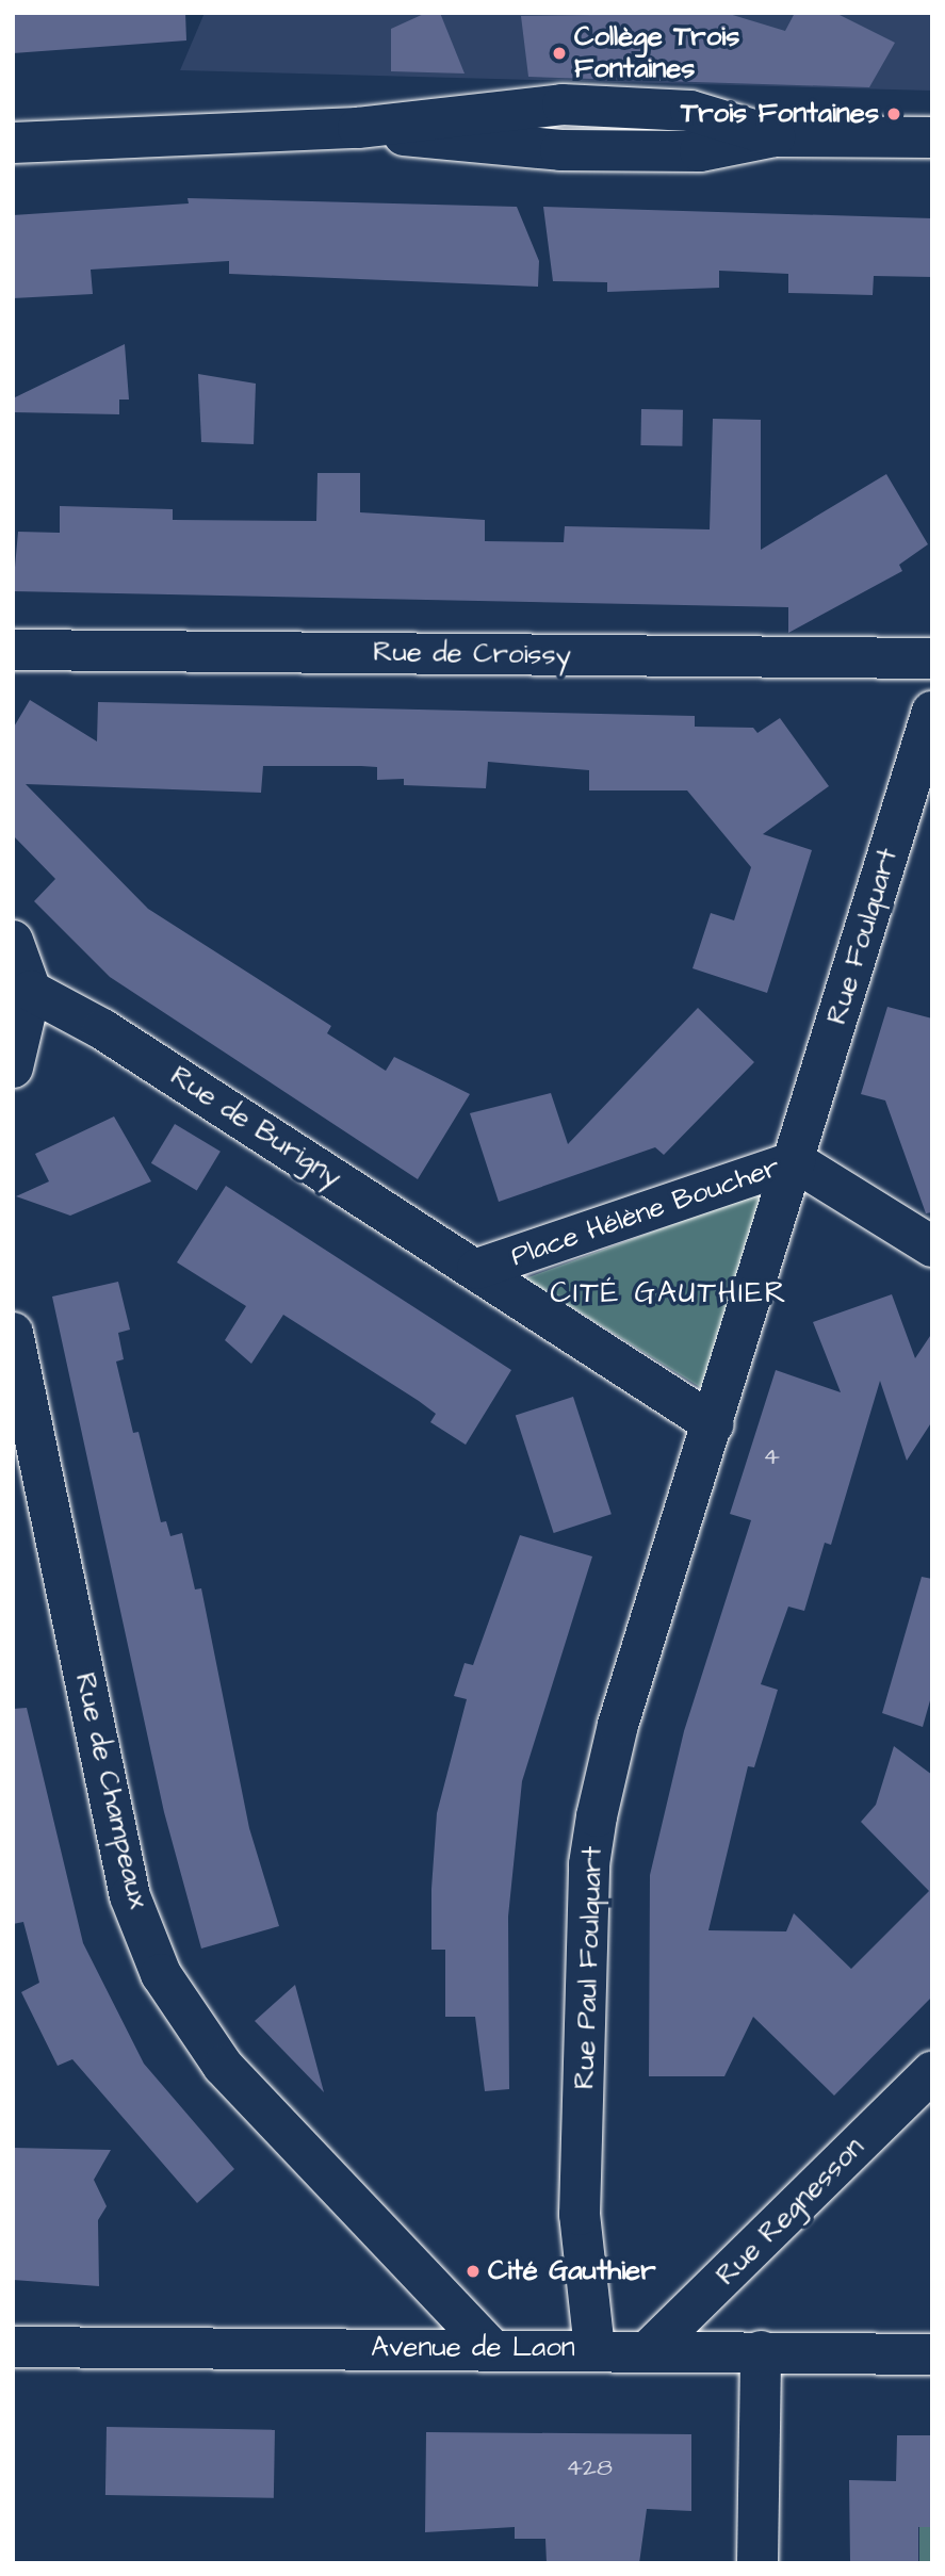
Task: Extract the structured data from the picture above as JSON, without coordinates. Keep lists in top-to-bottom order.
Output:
{
  "streets": {
    "street": [
      "Rue de Croissy",
      "Rue Foulquart",
      "Rue de Burigny",
      "Place Hélène Boucher",
      "Rue de Champeaux",
      "Rue Paul Foulquart",
      "Rue Regnesson",
      "Avenue de Laon"
    ]
  },
  "crossings": [
    ["Rue Foulquart", "Place Hélène Boucher"],
    ["Rue de Burigny", "Place Hélène Boucher"],
    ["Place Hélène Boucher", "Rue Paul Foulquart"],
    ["Rue de Champeaux", "Avenue de Laon"],
    ["Rue Paul Foulquart", "Avenue de Laon"],
    ["Rue Regnesson", "Avenue de Laon"]
  ],
  "districts": ["CITÉ GAUTHIER"],
  "places": ["Collège Trois Fontaines", "Trois Fontaines", "Cité Gauthier"],
  "house_numbers": ["4", "428"]
}
